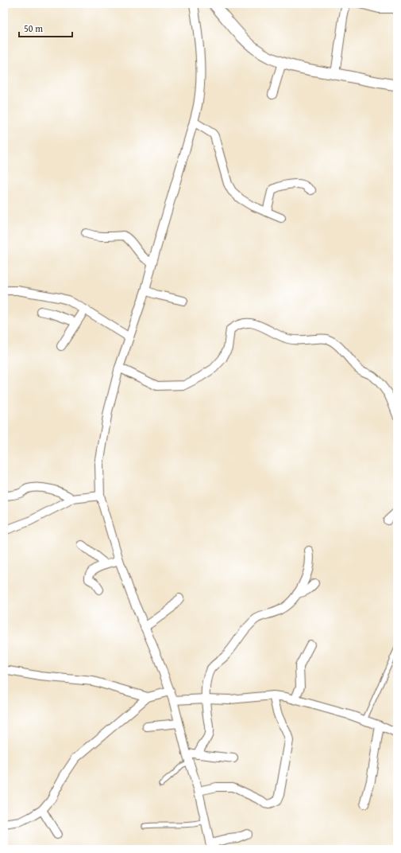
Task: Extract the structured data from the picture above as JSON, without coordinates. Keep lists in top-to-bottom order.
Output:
{
  "scale_bar": "50 m"
}
